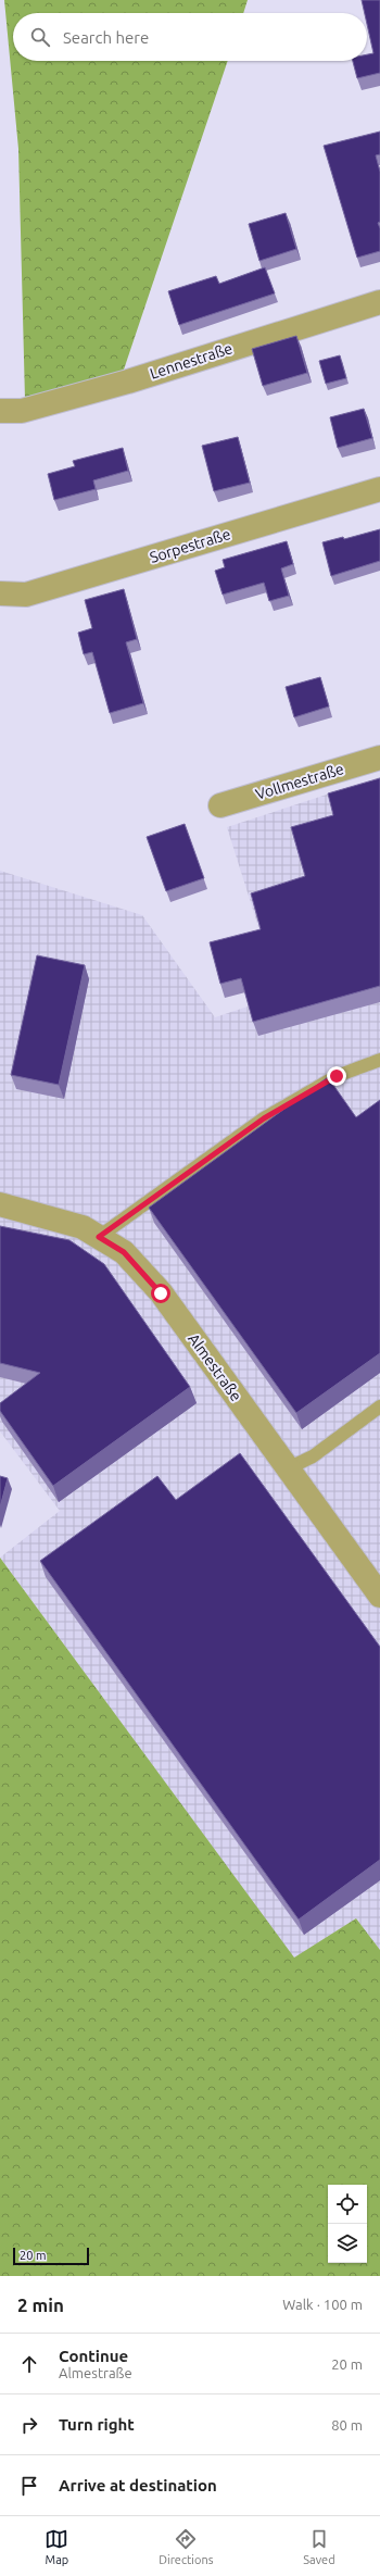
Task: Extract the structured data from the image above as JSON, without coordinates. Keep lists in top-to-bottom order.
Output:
{
  "streets": {
    "street": [
      "Lennestraße",
      "Sorpestraße",
      "Vollmestraße",
      "Almestraße"
    ]
  },
  "scale_bar": "20 m",
  "page": {
    "search": "Search here",
    "scale": "20 m",
    "heading": ["2 min", "Walk · 100 m"],
    "list": [
      ["Continue", "Almestraße", "20 m"],
      ["Turn right", "80 m"],
      "Arrive at destination"
    ],
    "nav": ["Map", "Directions", "Saved"]
  }
}
